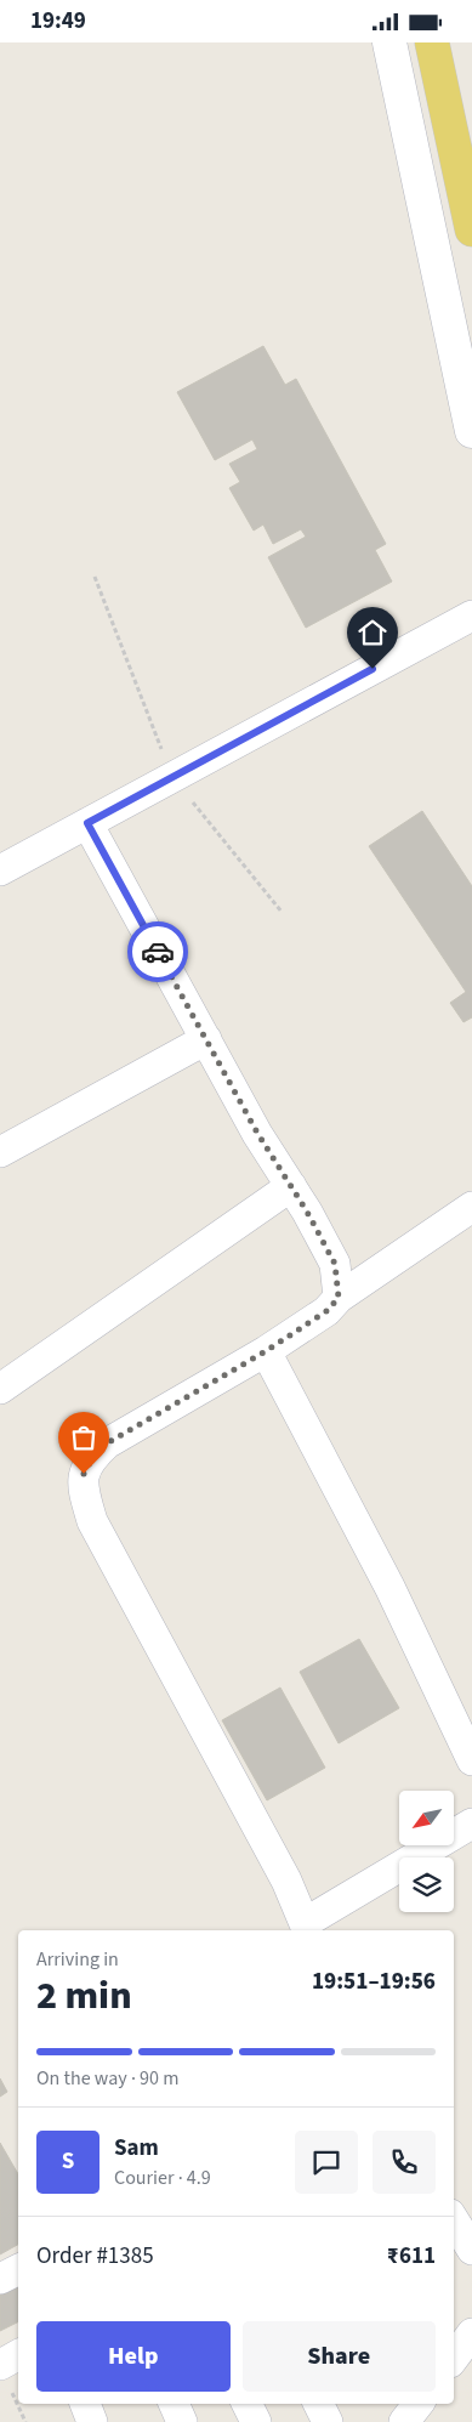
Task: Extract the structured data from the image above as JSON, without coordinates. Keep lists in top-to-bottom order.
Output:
{
  "north": "bottom left",
  "page": {
    "status": "19:49",
    "heading": ["2 min", "Arriving in", "19:51–19:56"],
    "panel": [
      "Sam",
      "Courier · 4.9",
      "Order #1385",
      "₹611"
    ],
    "bar": "On the way · 90 m",
    "round": "S",
    "buttons": ["Help", "Share"]
  }
}
